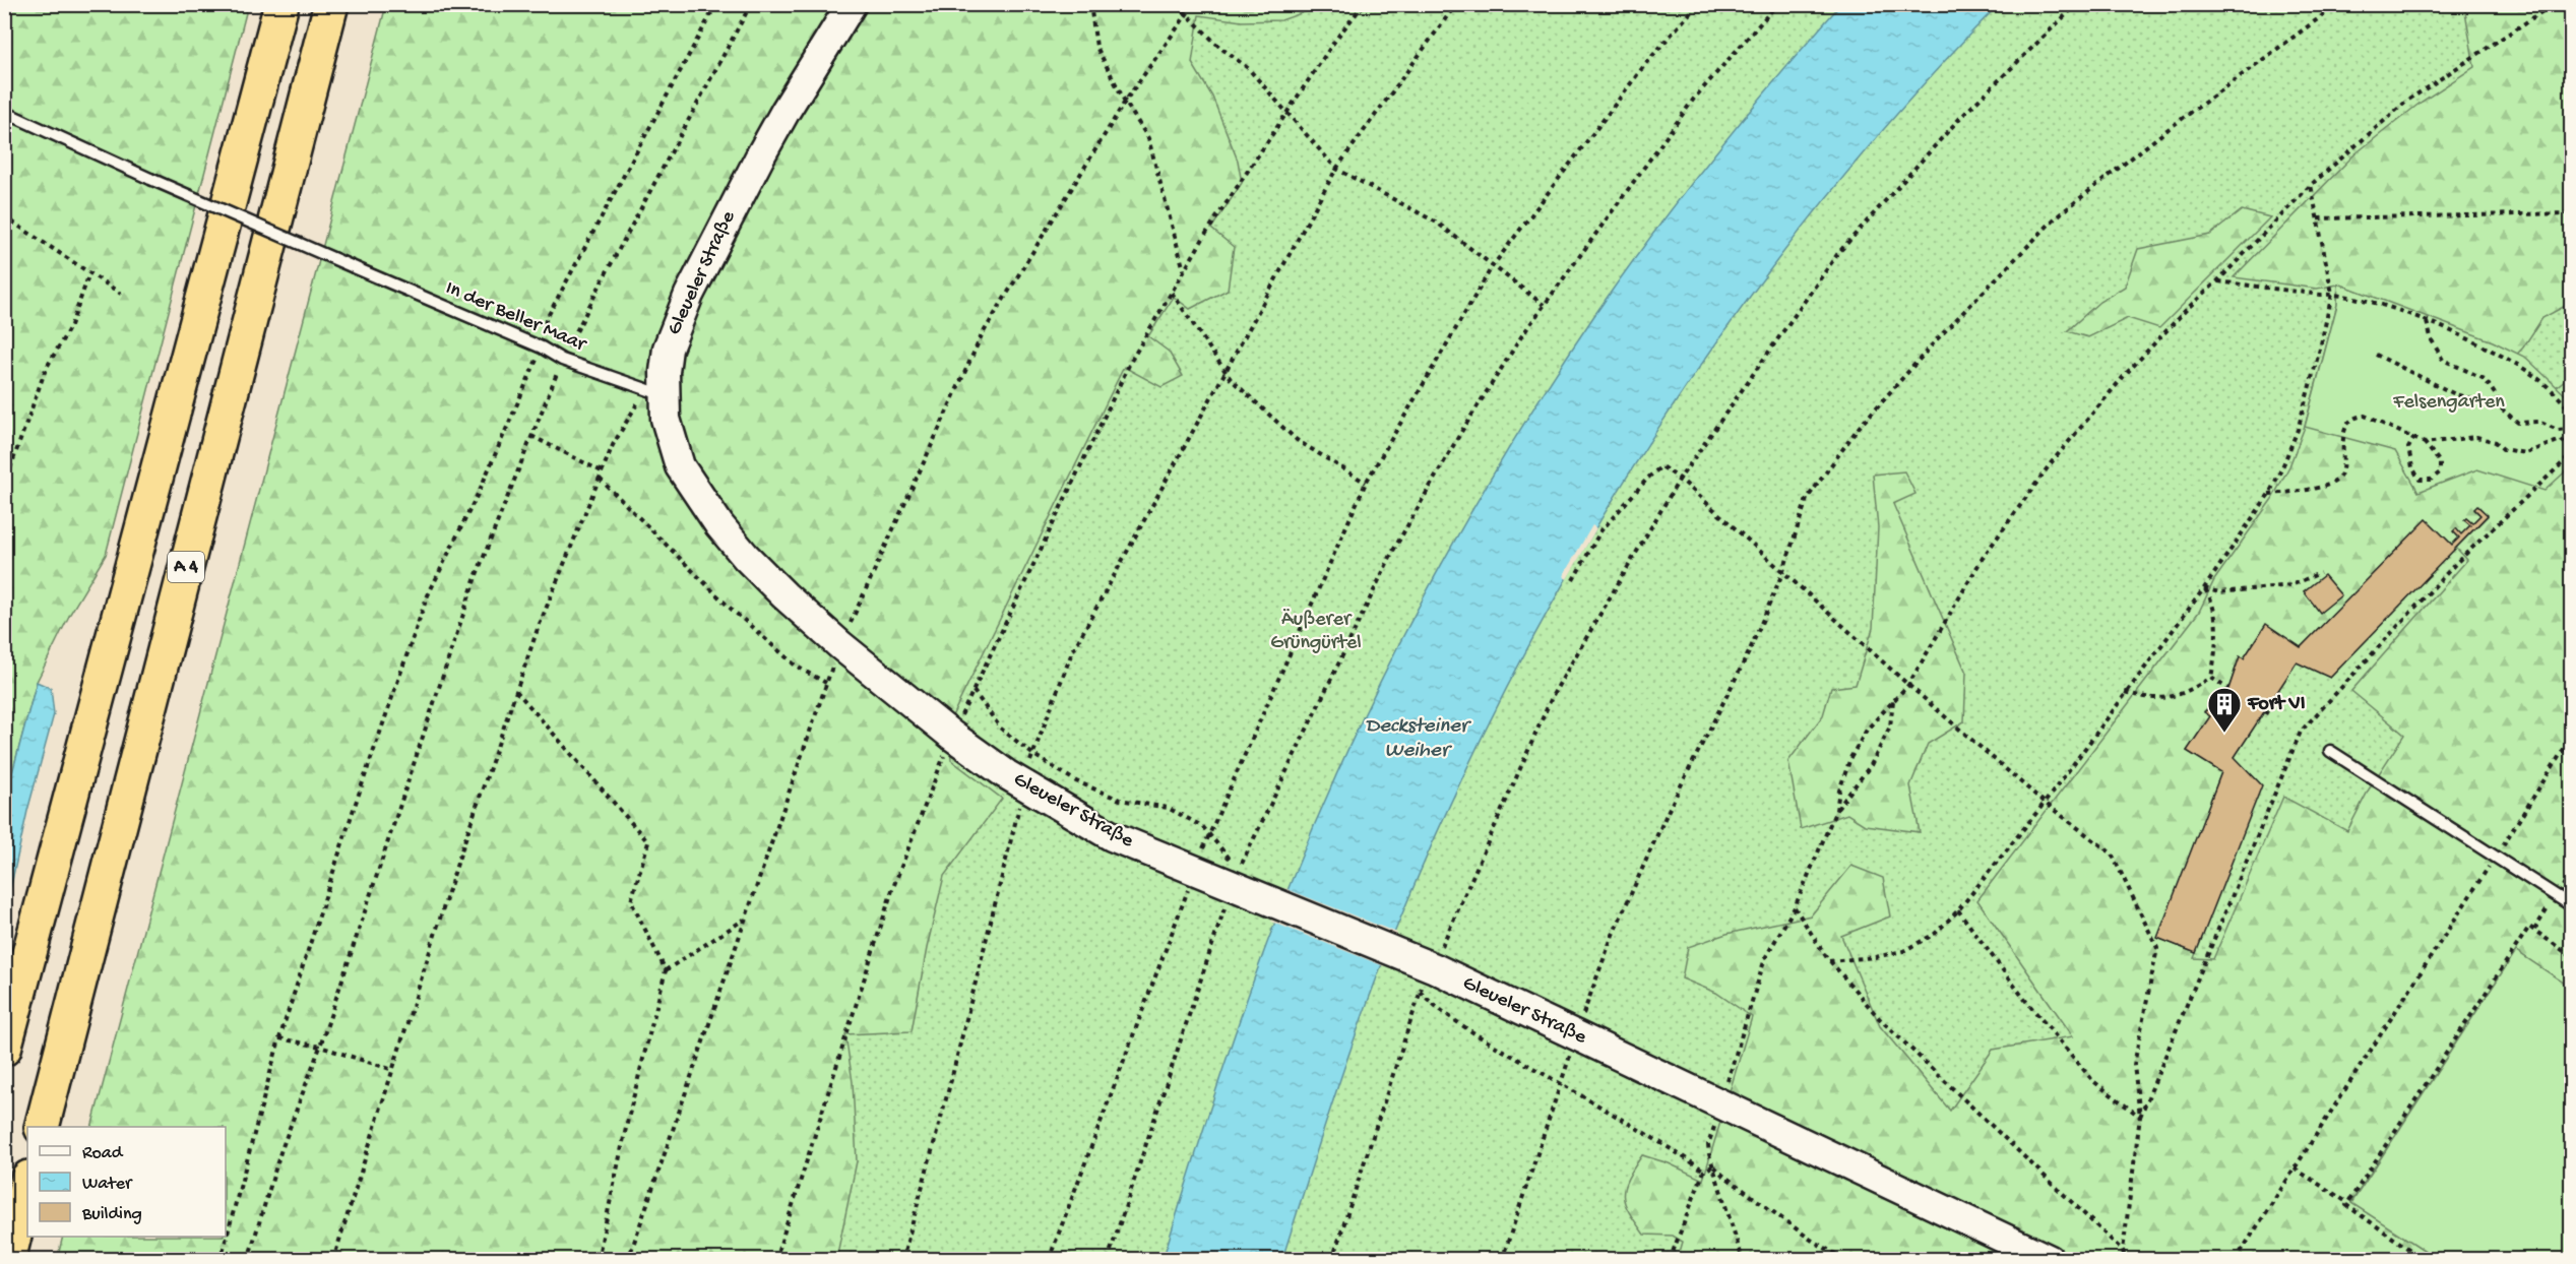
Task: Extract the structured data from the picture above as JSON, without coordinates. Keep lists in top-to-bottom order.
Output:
{
  "streets": {
    "highway": ["A 4"],
    "street": ["Gleueler Straße"],
    "lane": ["In der Beller Maar"]
  },
  "crossings": [
    ["Gleueler Straße", "In der Beller Maar"]
  ],
  "water": ["Decksteiner Weiher"],
  "parks": ["Felsengarten", "Äußerer Grüngürtel"],
  "places": {
    "building": ["Fort VI"]
  },
  "legend": ["Road", "Water", "Building"]
}
